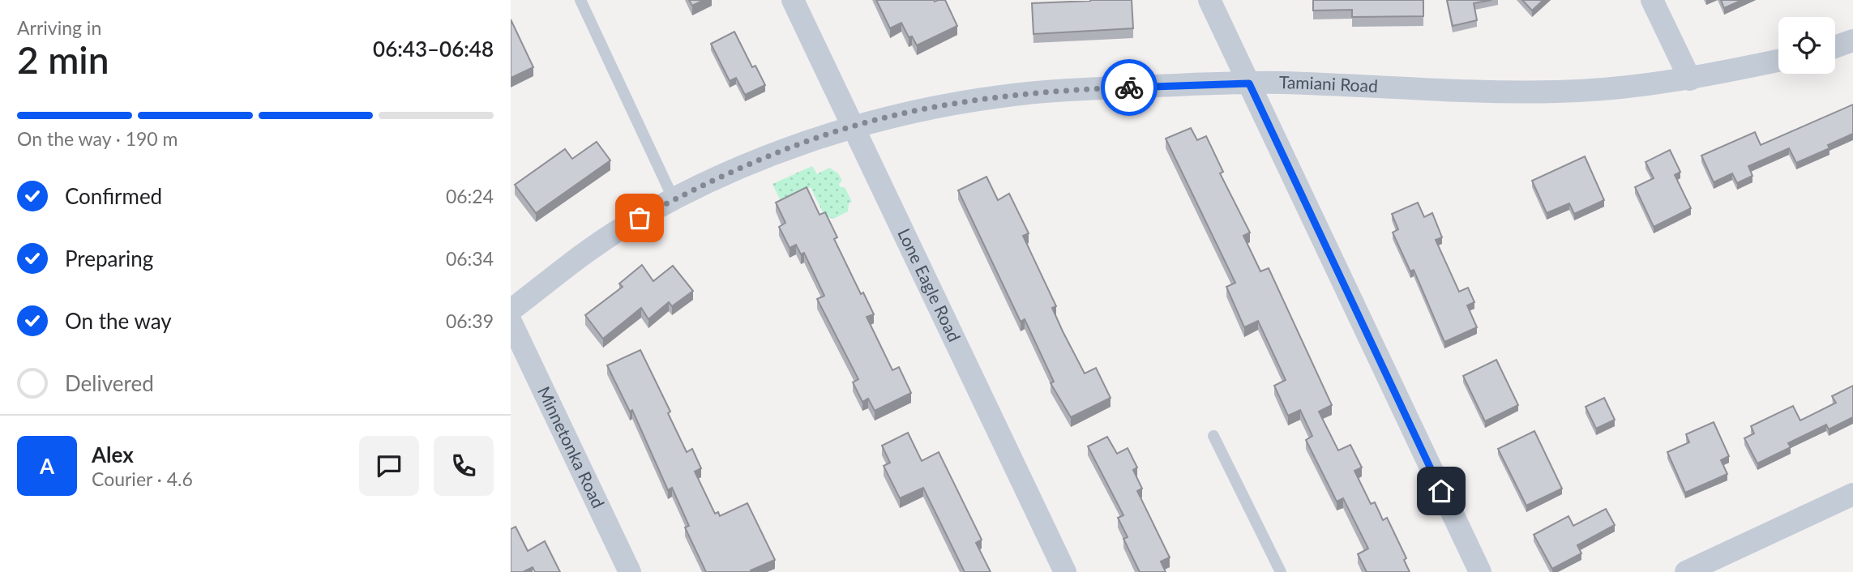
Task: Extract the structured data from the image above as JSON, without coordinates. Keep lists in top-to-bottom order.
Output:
{
  "streets": {
    "street": ["Tamiani Road", "Lone Eagle Road", "Minnetonka Road"]
  },
  "crossings": [
    ["Tamiani Road", "Lone Eagle Road"]
  ],
  "page": {
    "heading": ["2 min", "Arriving in", "06:43–06:48"],
    "panel": ["Alex", "Courier · 4.6"],
    "bar": "On the way · 190 m",
    "list": [
      ["Confirmed", "06:24"],
      ["Preparing", "06:34"],
      ["On the way", "06:39"],
      "Delivered"
    ],
    "round": "A"
  }
}
